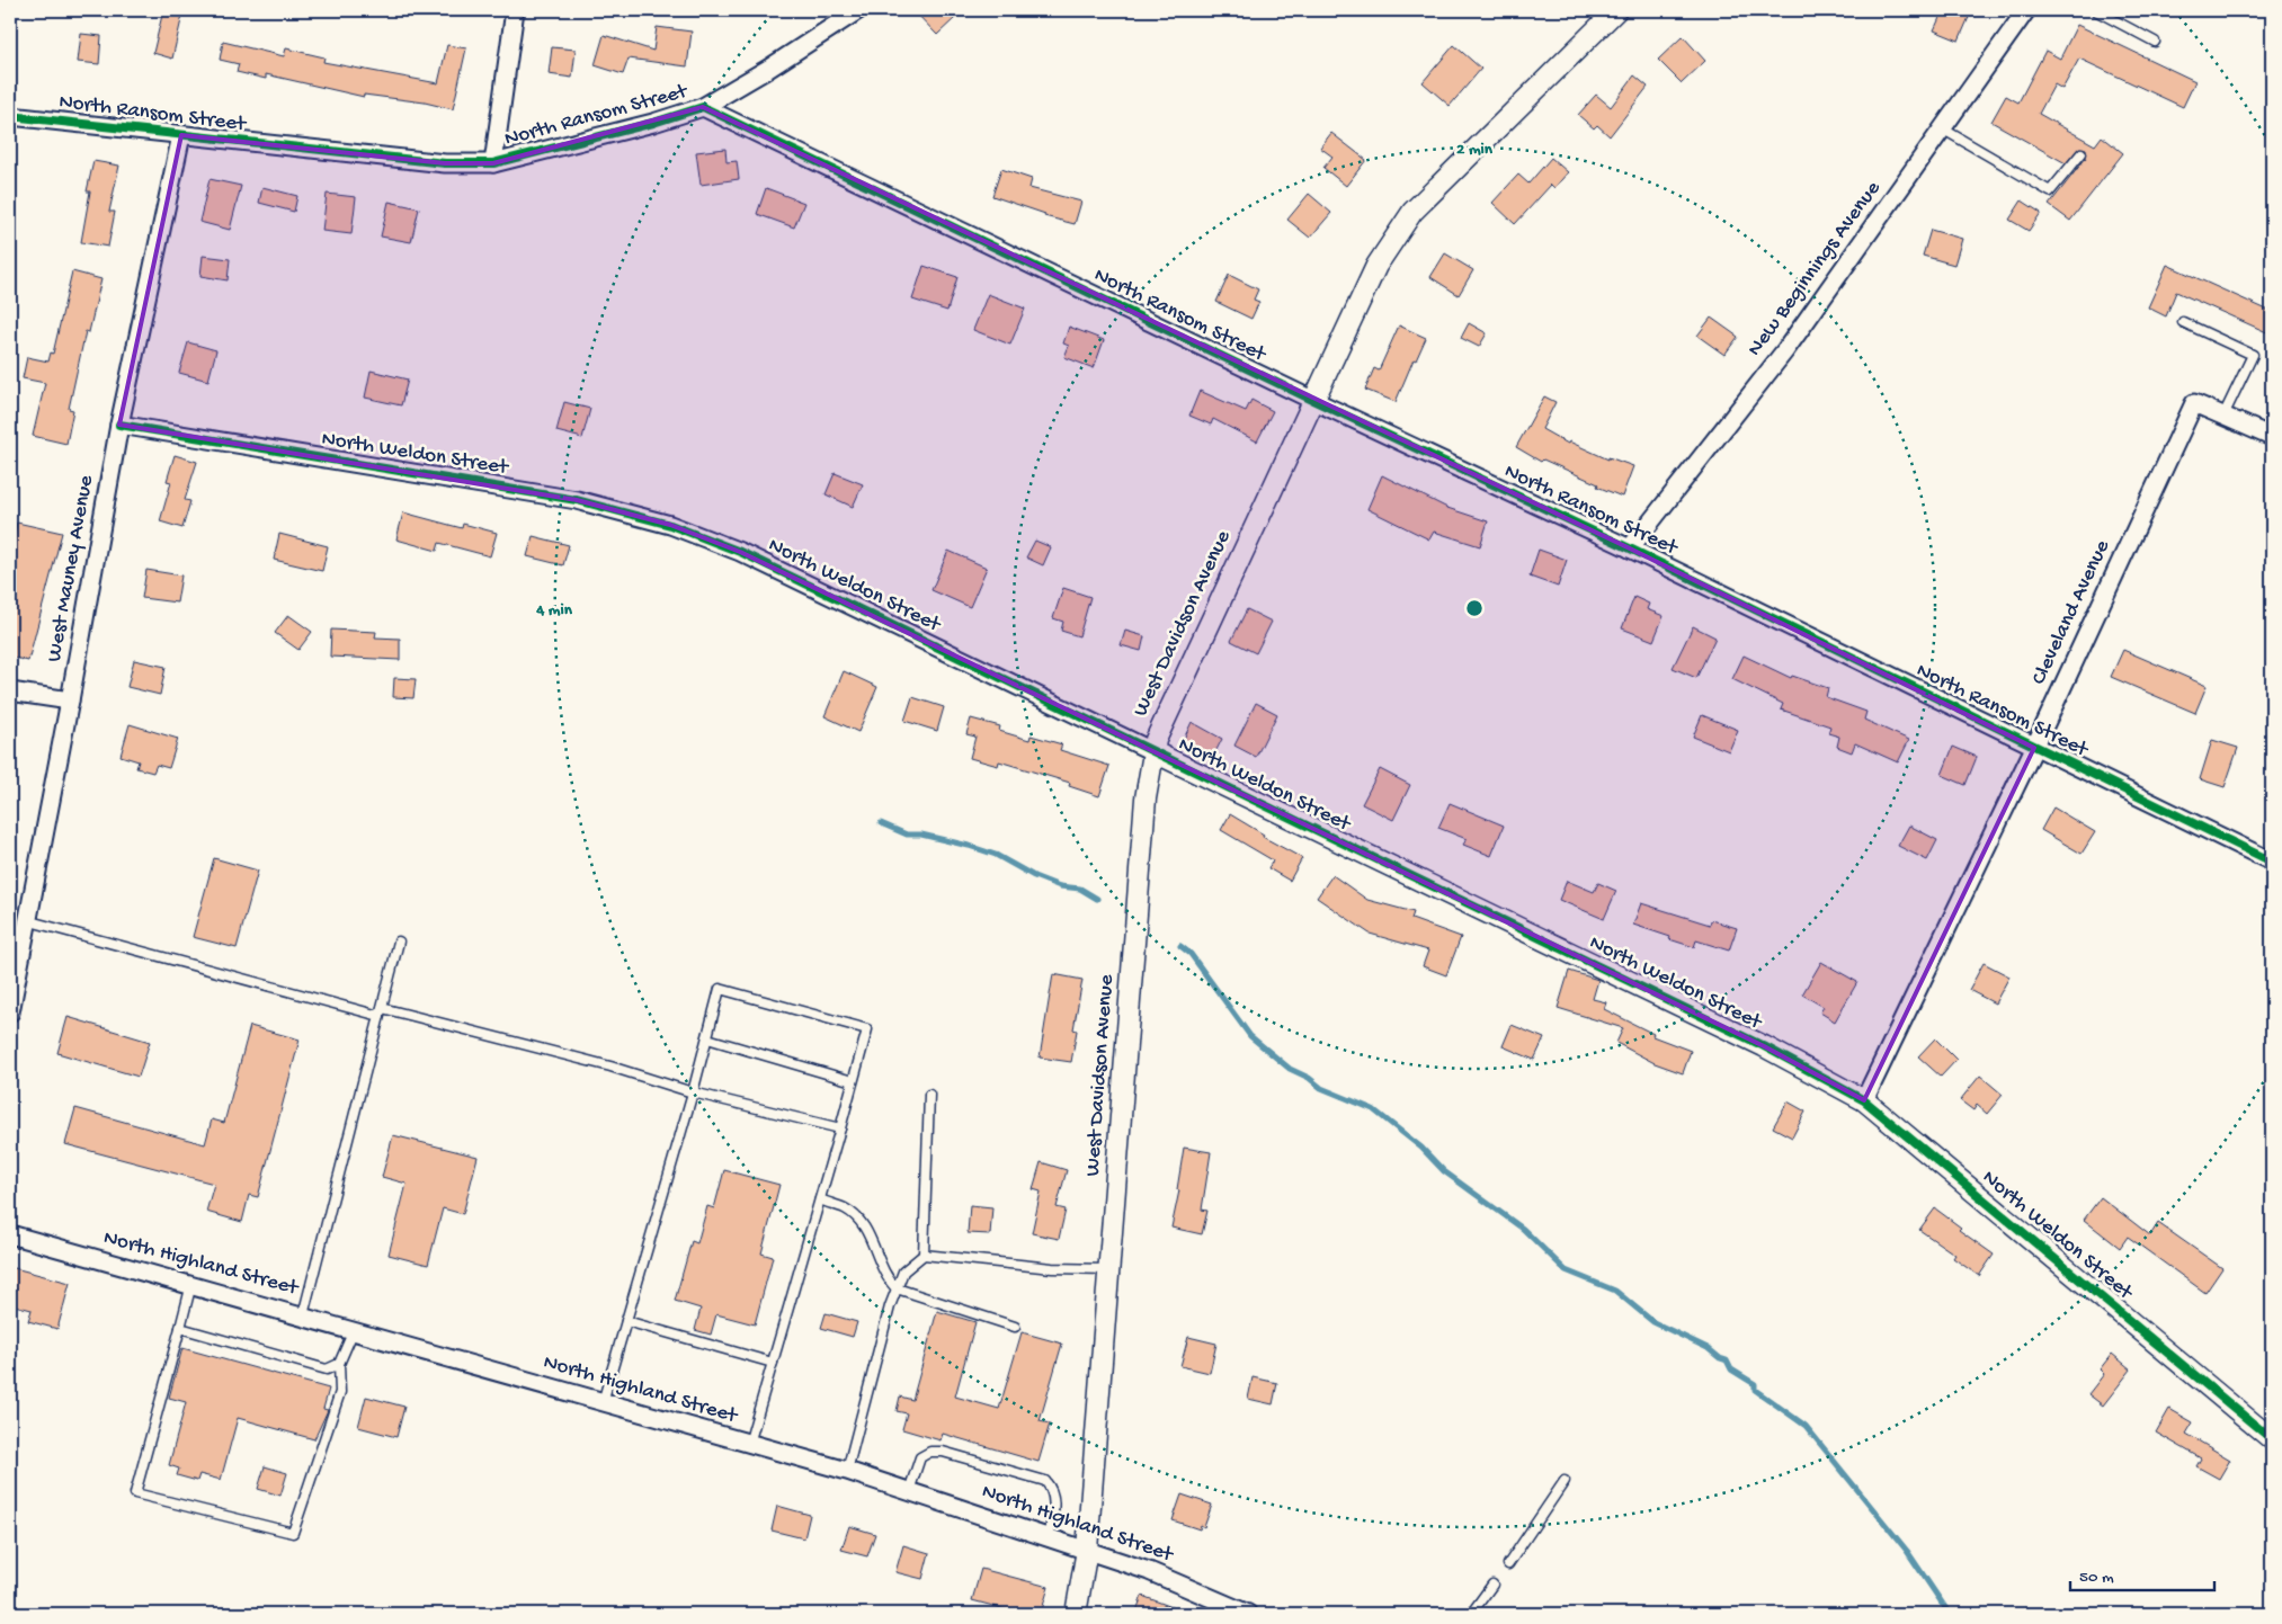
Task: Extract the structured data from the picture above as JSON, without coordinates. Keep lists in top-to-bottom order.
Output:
{
  "streets": {
    "street": [
      "North Ransom Street",
      "New Beginnings Avenue",
      "North Weldon Street",
      "West Mauney Avenue",
      "Cleveland Avenue",
      "West Davidson Avenue",
      "North Highland Street"
    ]
  },
  "crossings": [
    ["North Ransom Street", "New Beginnings Avenue"],
    ["North Ransom Street", "West Mauney Avenue"],
    ["North Ransom Street", "Cleveland Avenue"],
    ["North Ransom Street", "West Davidson Avenue"],
    ["North Weldon Street", "West Mauney Avenue"],
    ["North Weldon Street", "Cleveland Avenue"],
    ["North Weldon Street", "West Davidson Avenue"],
    ["West Davidson Avenue", "North Highland Street"]
  ],
  "scale_bar": "50 m",
  "rings": ["2 min", "4 min"]
}
